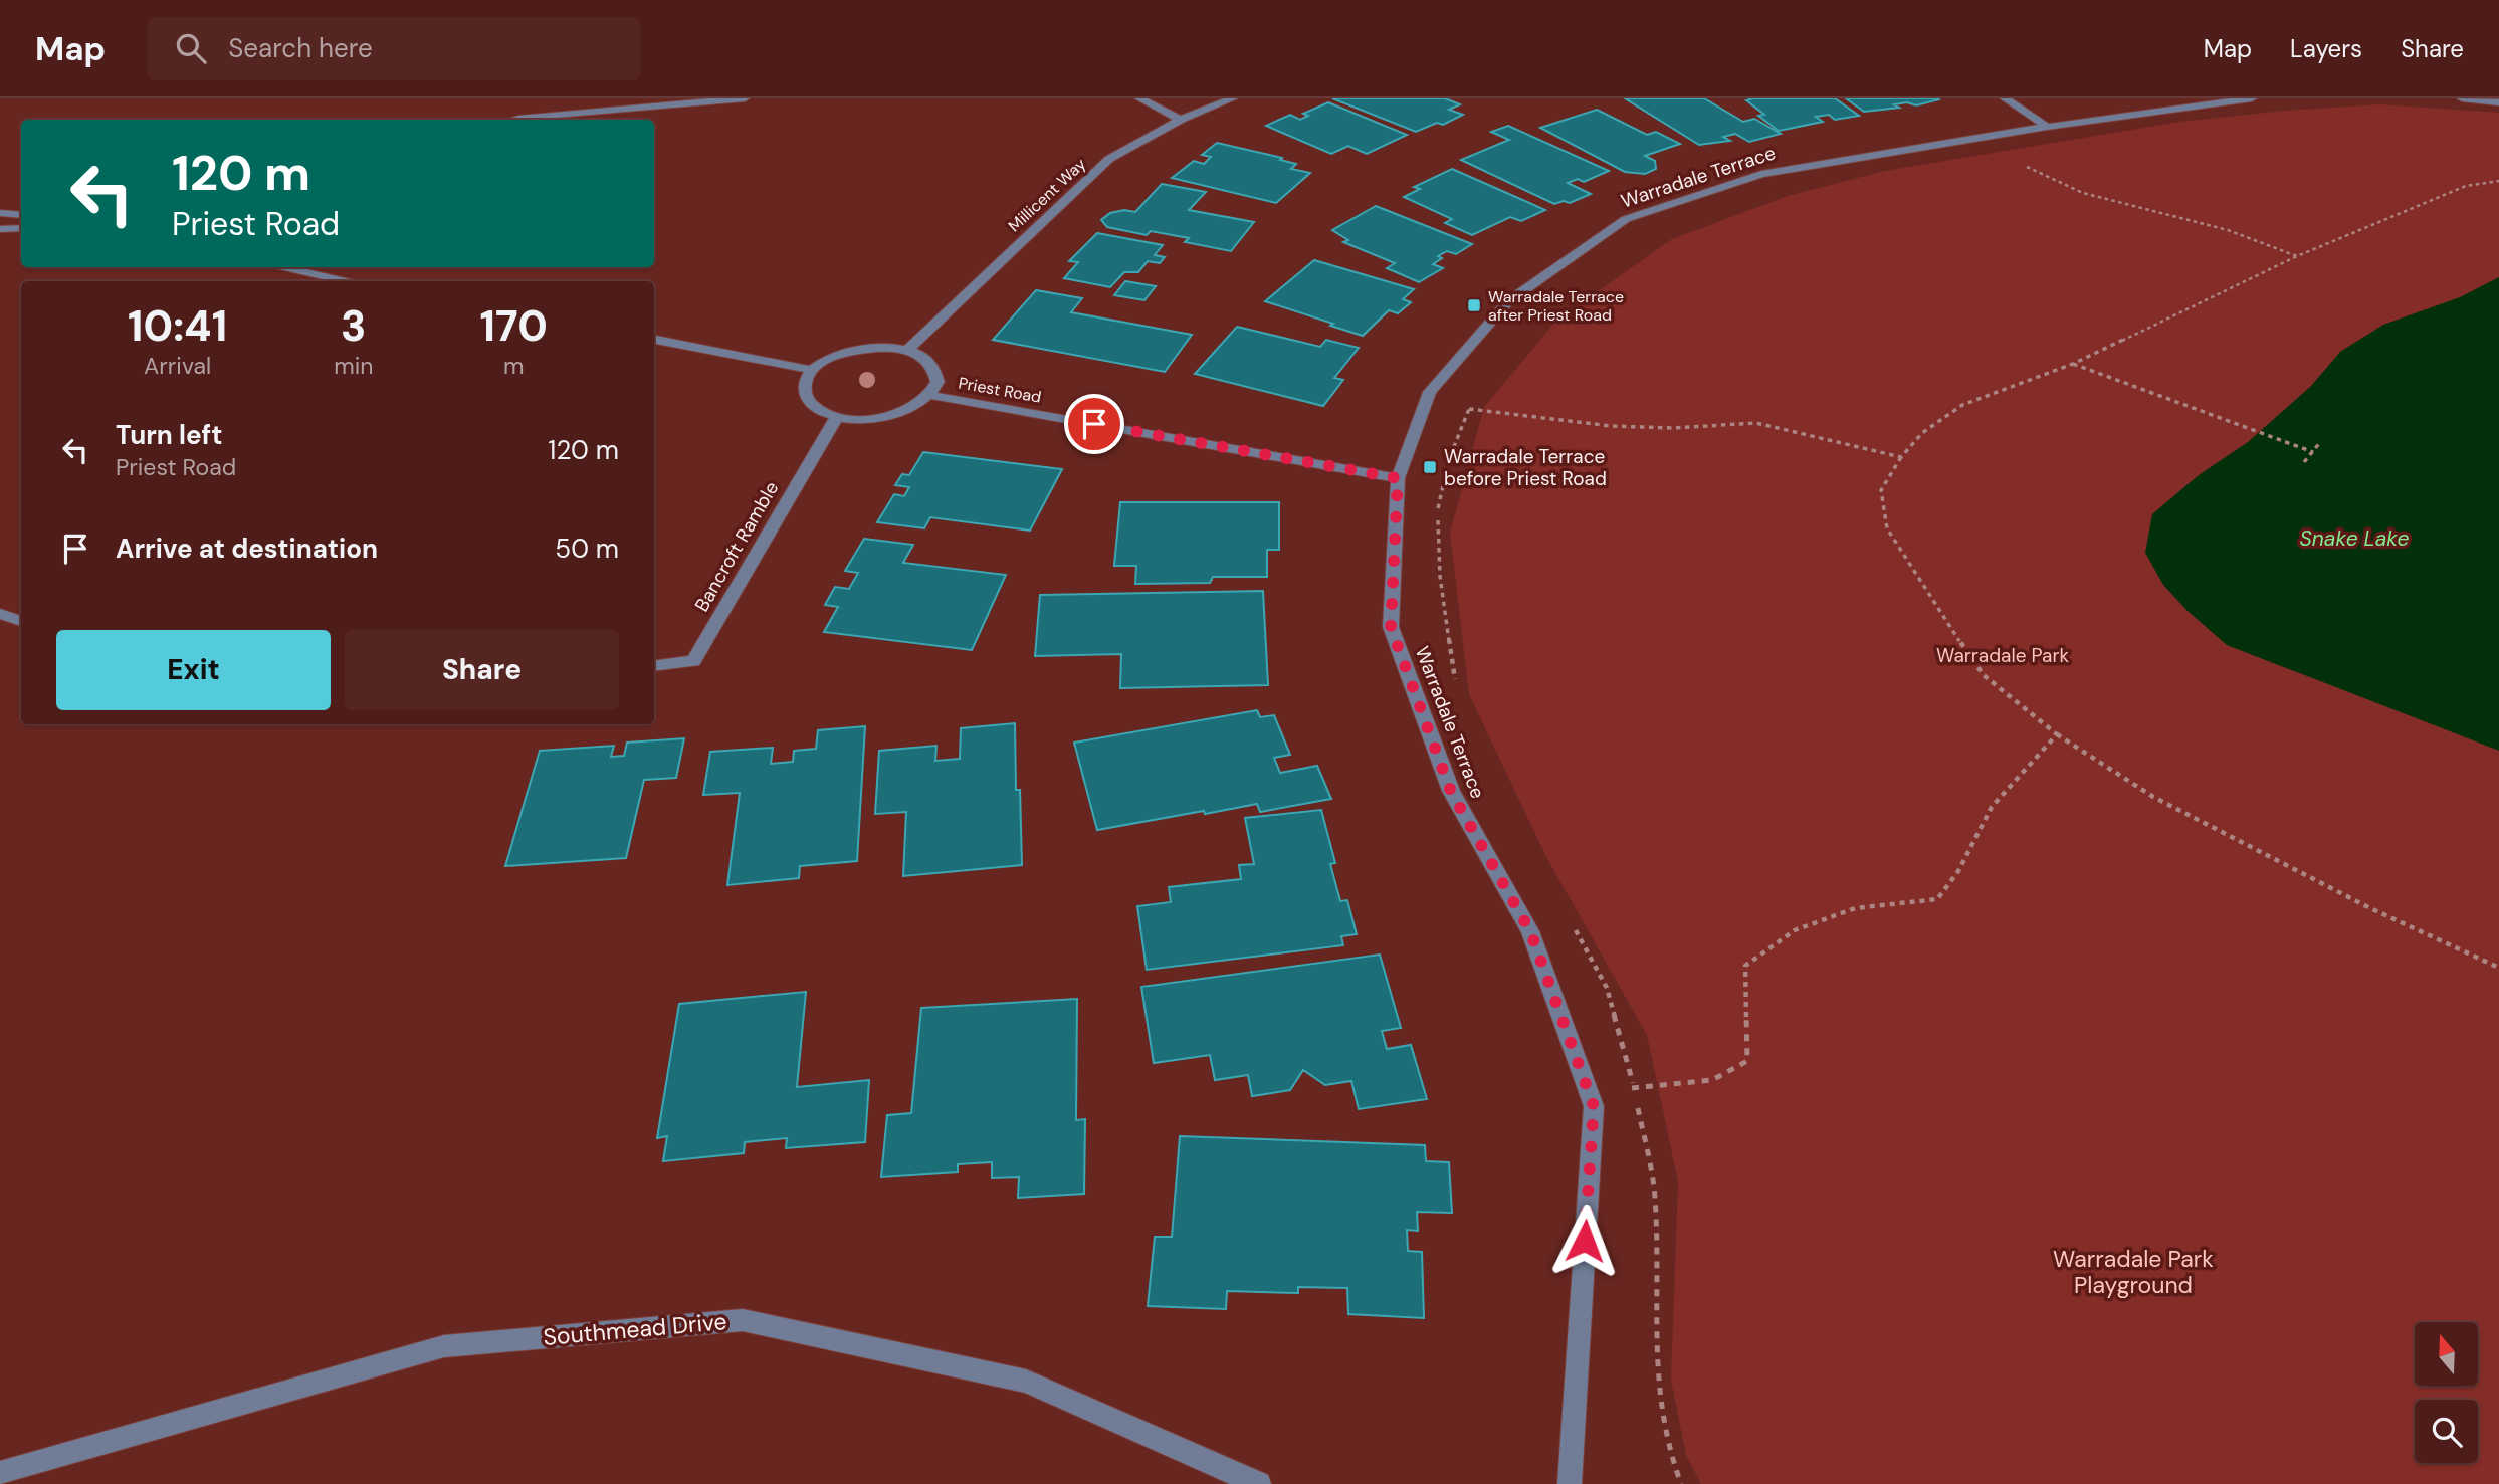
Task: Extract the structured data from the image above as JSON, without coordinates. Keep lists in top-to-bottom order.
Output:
{
  "streets": {
    "street": [
      "Warradale Terrace",
      "Millicent Way",
      "Priest Road",
      "Bancroft Ramble",
      "Southmead Drive"
    ]
  },
  "crossings": [
    ["Warradale Terrace", "Priest Road"]
  ],
  "water": ["Snake Lake"],
  "parks": ["Warradale Park", "Warradale Park Playground"],
  "places": {
    "transit": ["Warradale Terrace after Priest Road", "Warradale Terrace before Priest Road"]
  },
  "north": "top",
  "page": {
    "header": "Map",
    "search": "Search here",
    "nav": ["Map", "Layers", "Share"],
    "turn": ["120 m", "Priest Road"],
    "eta": [
      "10:41",
      "Arrival",
      "3",
      "min",
      "170",
      "m"
    ],
    "list": [
      {
        "name": "Turn left",
        "note": "Priest Road",
        "value": "120 m"
      },
      {
        "name": "Arrive at destination",
        "value": "50 m"
      }
    ],
    "buttons": ["Exit", "Share"]
  }
}
